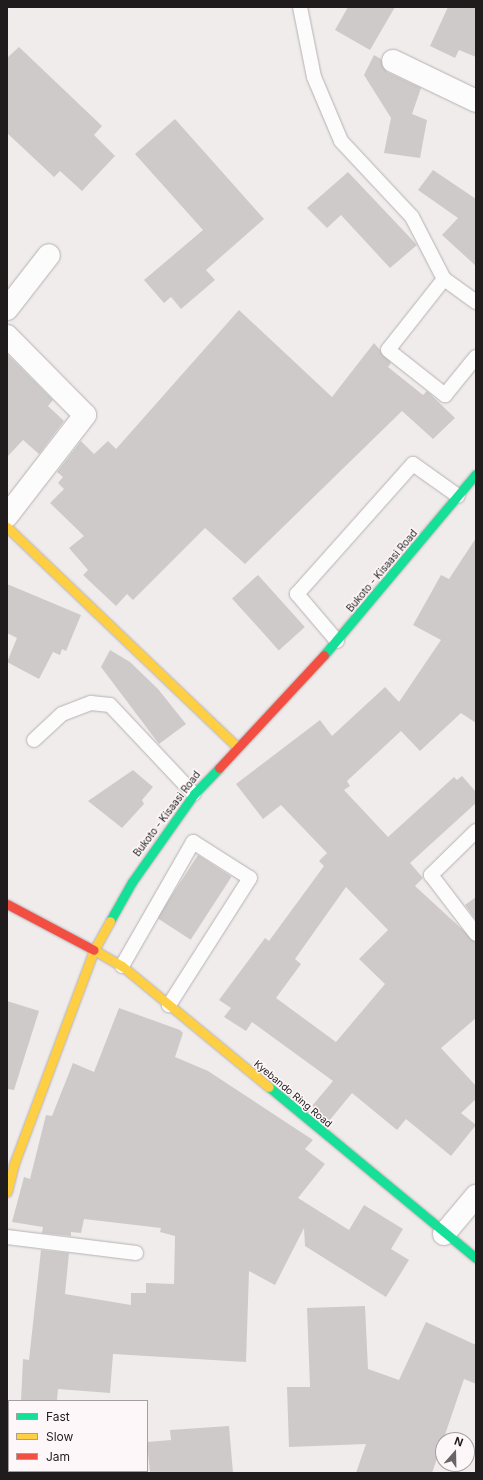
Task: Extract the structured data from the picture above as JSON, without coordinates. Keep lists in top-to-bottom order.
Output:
{
  "streets": {
    "main road": ["Bukoto - Kisaasi Road", "Kyebando Ring Road"]
  },
  "crossings": [
    ["Bukoto - Kisaasi Road", "Kyebando Ring Road"]
  ],
  "legend": ["Fast", "Slow", "Jam"],
  "north": "top"
}
